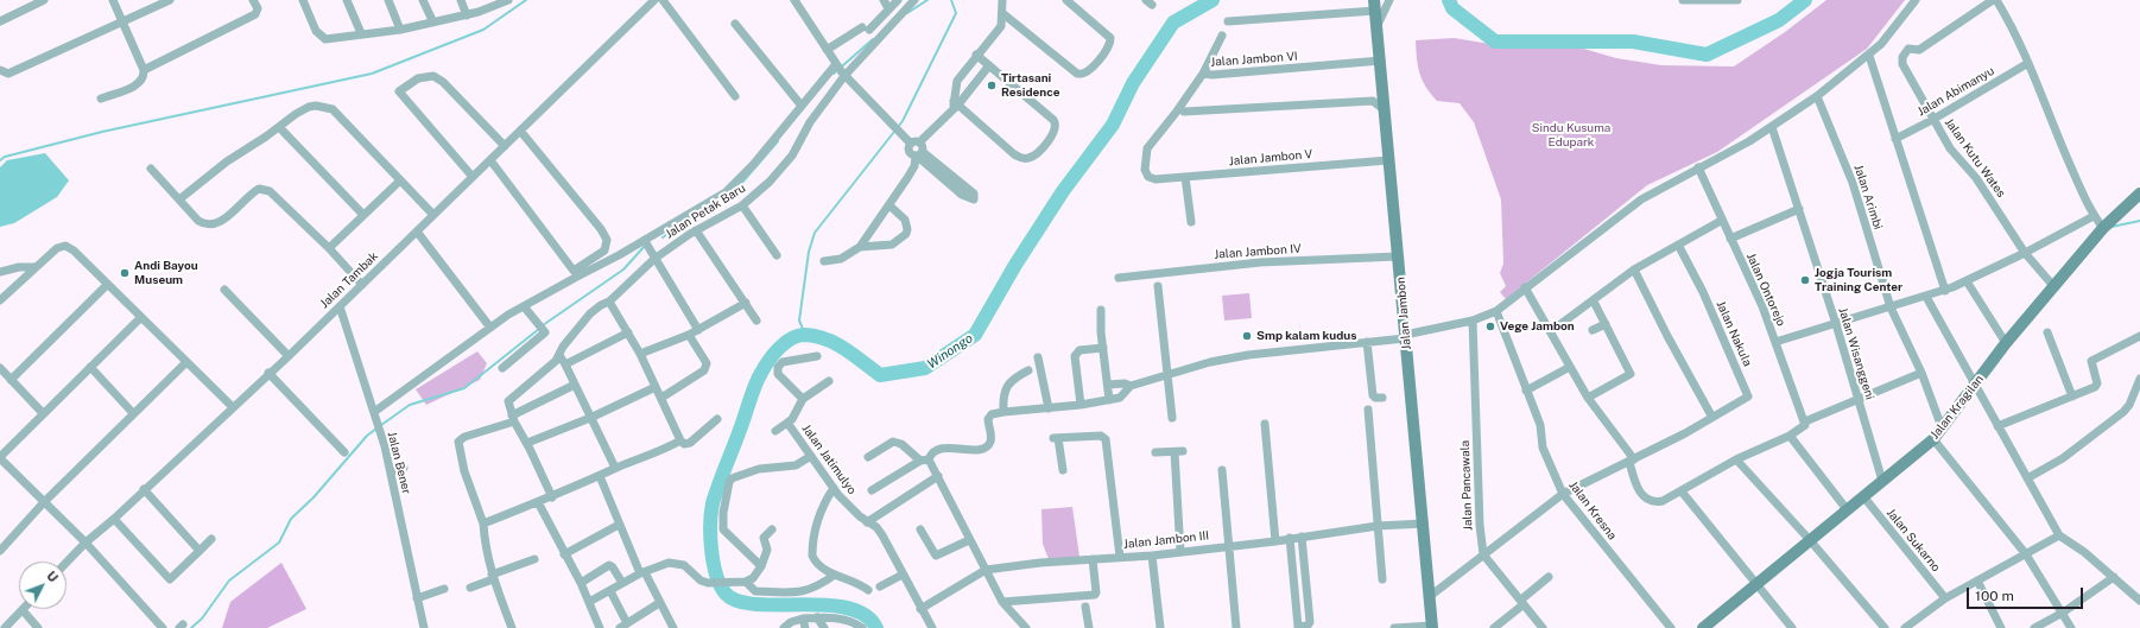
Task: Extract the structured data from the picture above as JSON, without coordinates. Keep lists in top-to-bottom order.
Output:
{
  "streets": {
    "street": [
      "Jalan Jambon VI",
      "Jalan Abimanyu",
      "Jalan Jambon V",
      "Jalan Kutu Wates",
      "Jalan Arimbi",
      "Jalan Petak Baru",
      "Jalan Jambon IV",
      "Jalan Tambak",
      "Jalan Ontorejo",
      "Jalan Jambon",
      "Jalan Nakula",
      "Jalan Wisanggeni",
      "Jalan Kragilan",
      "Jalan Jatimulyo",
      "Jalan Bener",
      "Jalan Pancawala",
      "Jalan Kresna",
      "Jalan Jambon III",
      "Jalan Sukarno"
    ]
  },
  "crossings": [
    ["Jalan Jambon VI", "Jalan Jambon V"],
    ["Jalan Jambon VI", "Jalan Jambon"],
    ["Jalan Abimanyu", "Jalan Kutu Wates"],
    ["Jalan Jambon V", "Jalan Jambon"],
    ["Jalan Kutu Wates", "Jalan Kragilan"],
    ["Jalan Arimbi", "Jalan Kragilan"],
    ["Jalan Jambon IV", "Jalan Jambon"],
    ["Jalan Tambak", "Jalan Bener"],
    ["Jalan Jambon", "Jalan Jambon III"],
    ["Jalan Wisanggeni", "Jalan Kragilan"],
    ["Jalan Kragilan", "Jalan Sukarno"],
    ["Jalan Jatimulyo", "Jalan Jambon III"]
  ],
  "water": ["Winongo"],
  "parks": ["Sindu Kusuma Edupark"],
  "places": [
    "Tirtasani Residence",
    "Andi Bayou Museum",
    "Jogja Tourism Training Center",
    "Vege Jambon",
    "Smp kalam kudus"
  ],
  "scale_bar": "100 m",
  "north": "top right"
}
